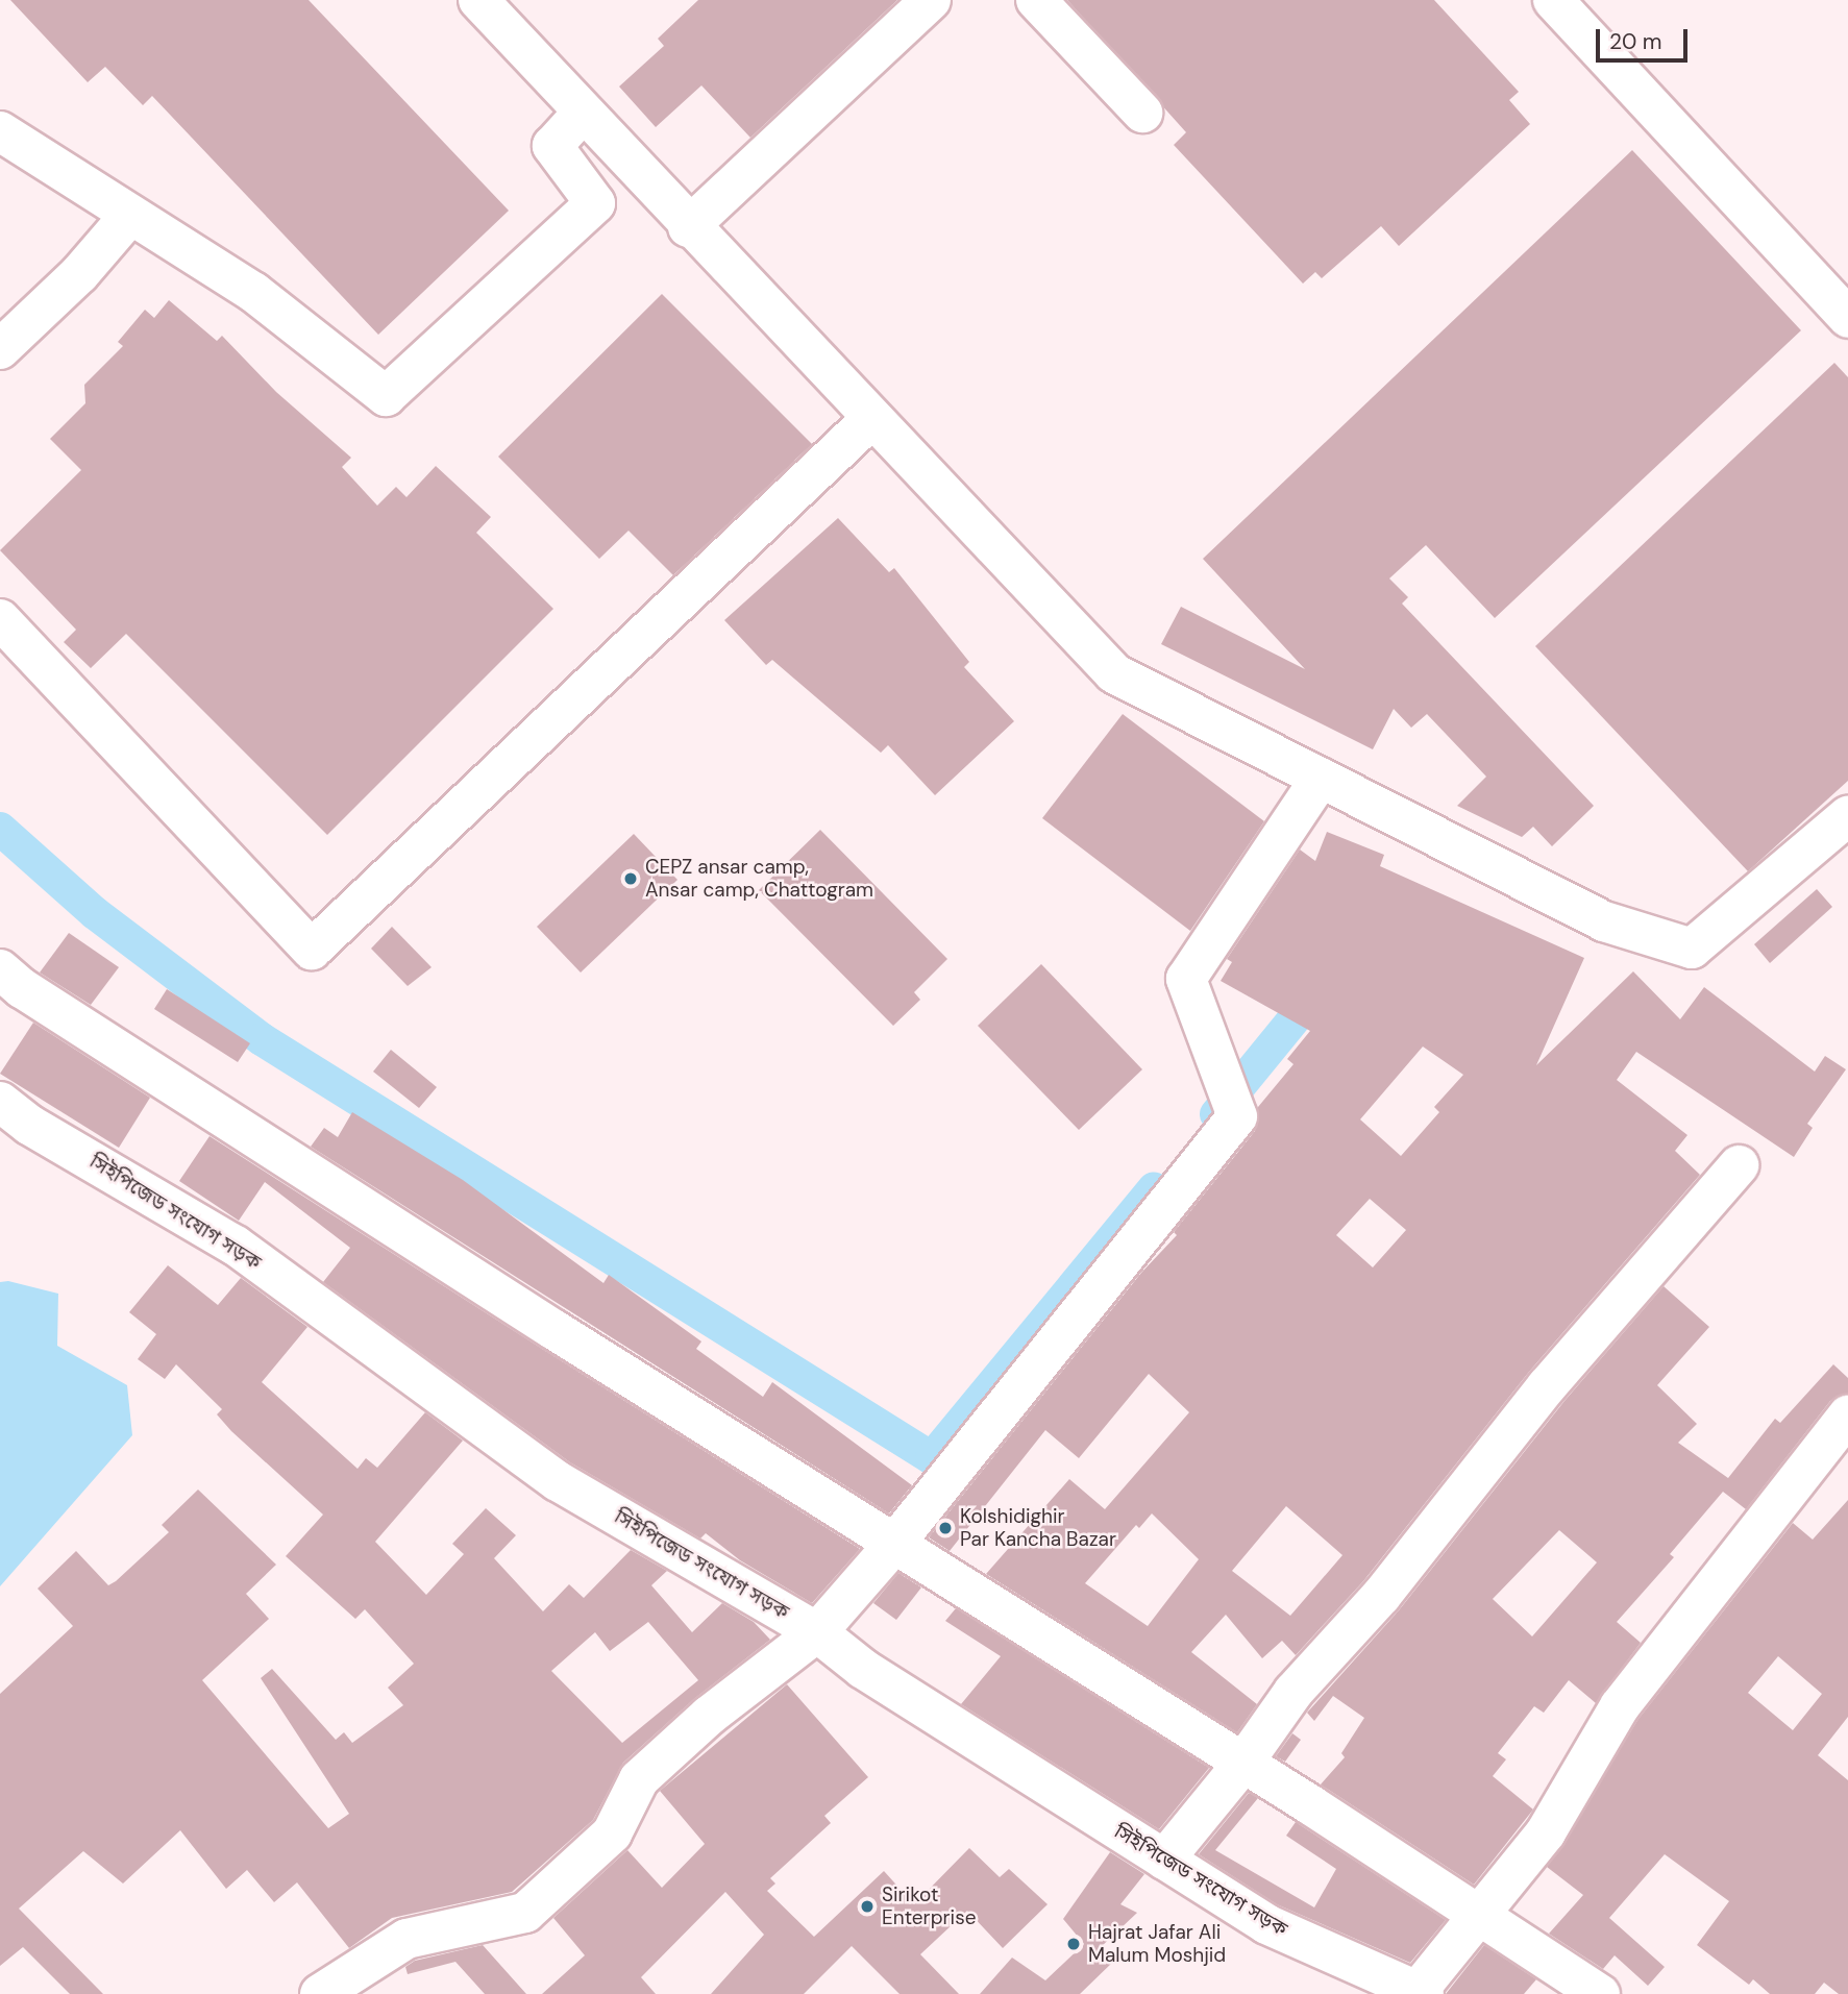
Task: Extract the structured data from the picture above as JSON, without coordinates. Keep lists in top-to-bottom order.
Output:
{
  "streets": {
    "street": ["সিইপিজেড সংযোগ সড়ক"]
  },
  "places": [
    "CEPZ ansar camp, Ansar camp, Chattogram",
    "Kolshidighir Par Kancha Bazar",
    "Sirikot Enterprise",
    "Hajrat Jafar Ali Malum Moshjid"
  ],
  "scale_bar": "20 m"
}
